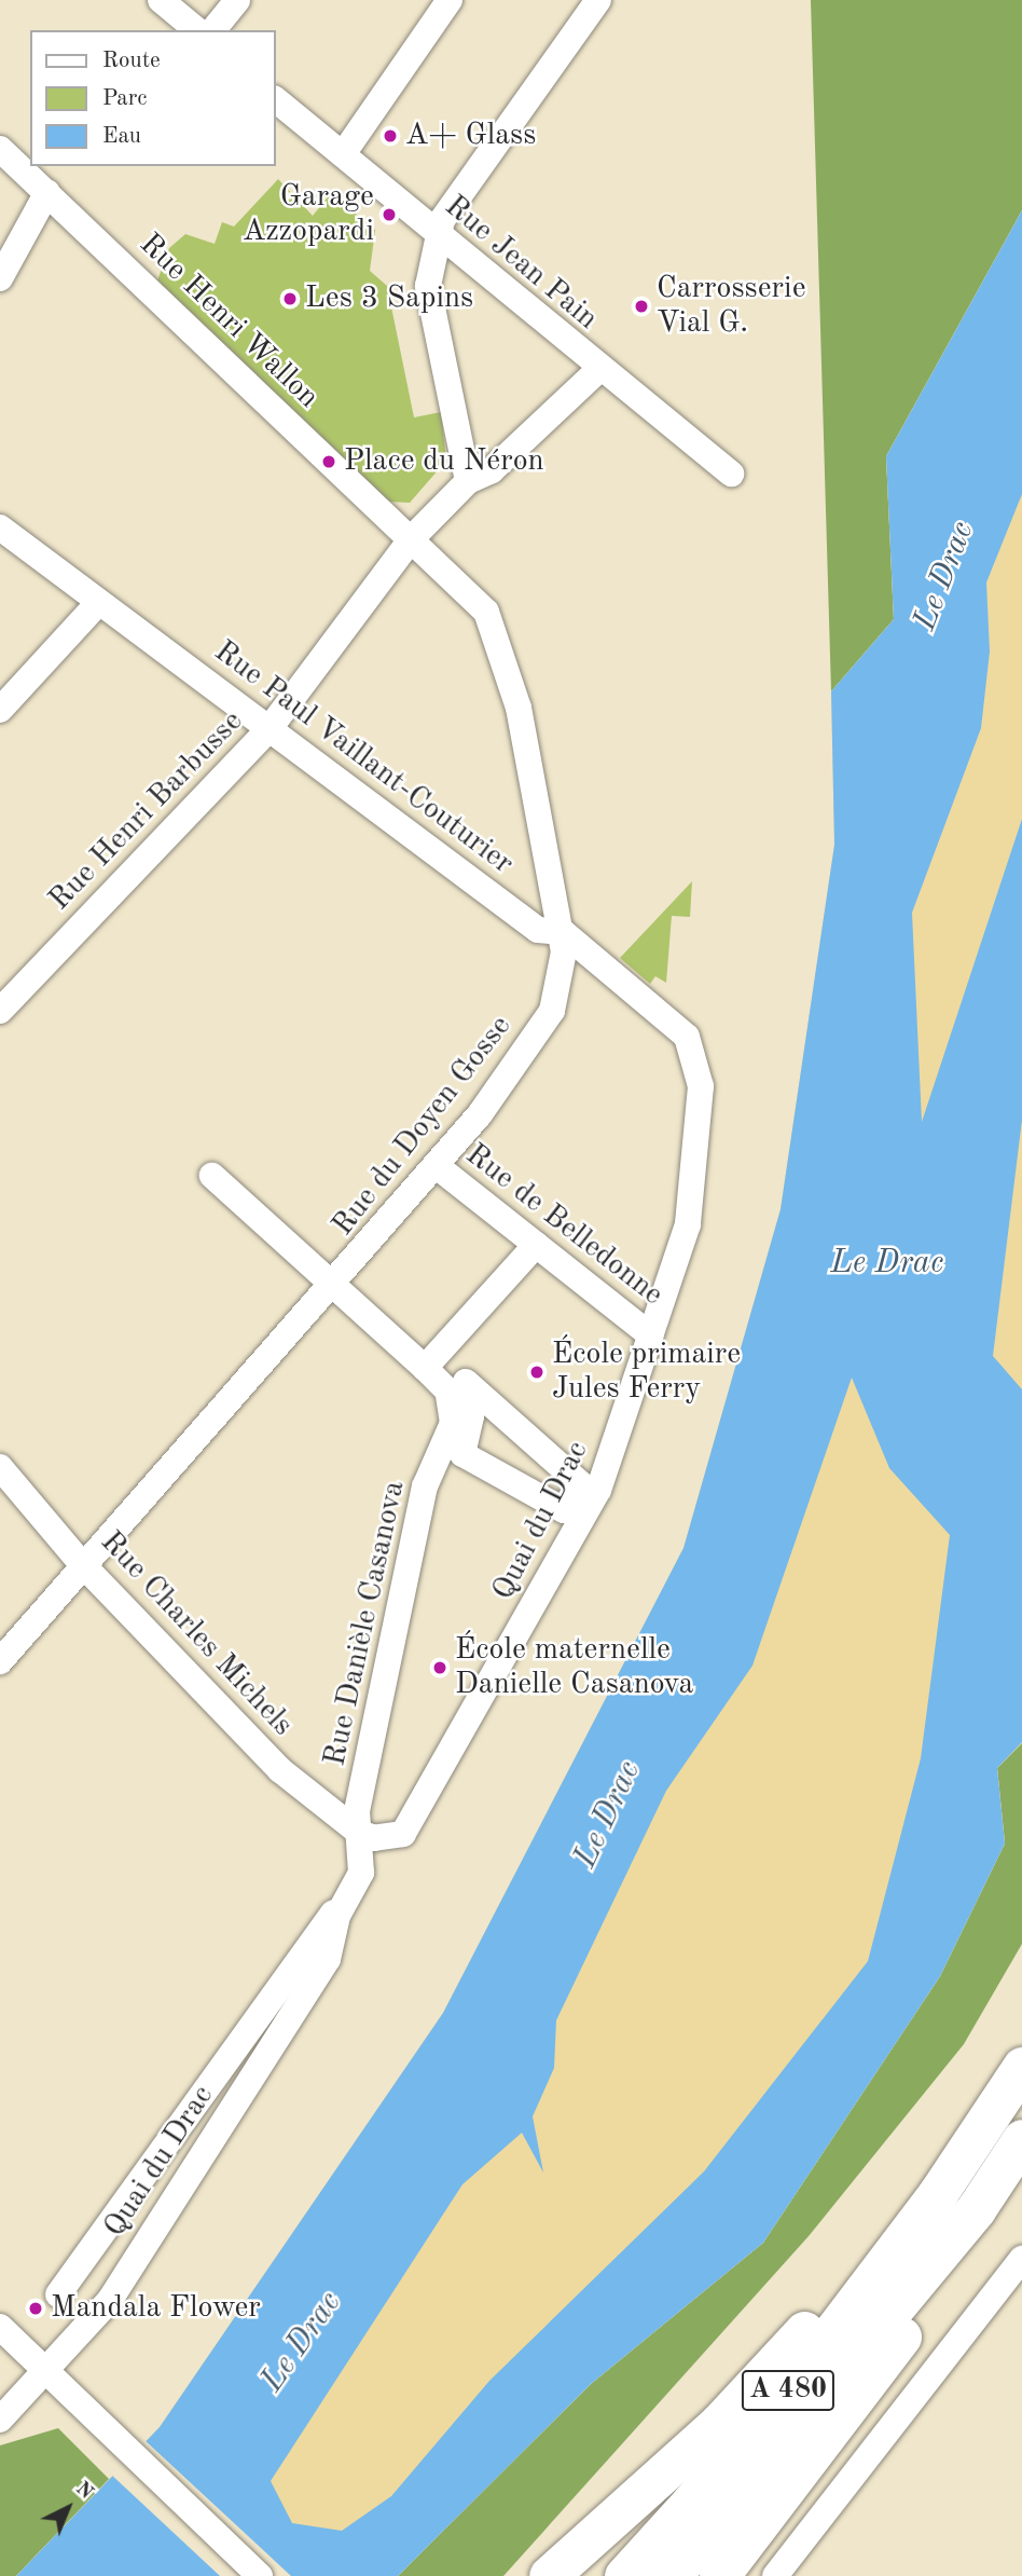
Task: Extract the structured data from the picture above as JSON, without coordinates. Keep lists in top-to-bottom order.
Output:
{
  "streets": {
    "highway": ["A 480"],
    "street": [
      "Rue Jean Pain",
      "Rue Henri Wallon",
      "Rue Paul Vaillant-Couturier",
      "Rue Henri Barbusse",
      "Rue du Doyen Gosse",
      "Rue de Belledonne",
      "Quai du Drac",
      "Rue Danièle Casanova",
      "Rue Charles Michels"
    ]
  },
  "crossings": [
    ["Rue Henri Wallon", "Rue Henri Barbusse"],
    ["Rue Henri Wallon", "Rue du Doyen Gosse"],
    ["Rue Paul Vaillant-Couturier", "Rue Henri Barbusse"],
    ["Rue Paul Vaillant-Couturier", "Rue du Doyen Gosse"],
    ["Rue Paul Vaillant-Couturier", "Quai du Drac"],
    ["Rue Henri Barbusse", "Rue du Doyen Gosse"],
    ["Rue du Doyen Gosse", "Rue de Belledonne"],
    ["Rue du Doyen Gosse", "Rue Charles Michels"],
    ["Rue de Belledonne", "Quai du Drac"],
    ["Quai du Drac", "Rue Danièle Casanova"],
    ["Quai du Drac", "Rue Charles Michels"],
    ["Rue Danièle Casanova", "Rue Charles Michels"]
  ],
  "water": ["Le Drac"],
  "places": [
    "A+ Glass",
    "Garage Azzopardi",
    "Les 3 Sapins",
    "Carrosserie Vial G.",
    "Place du Néron",
    "École primaire Jules Ferry",
    "École maternelle Danielle Casanova",
    "Mandala Flower"
  ],
  "legend": ["Route", "Parc", "Eau"],
  "north": "top right"
}
